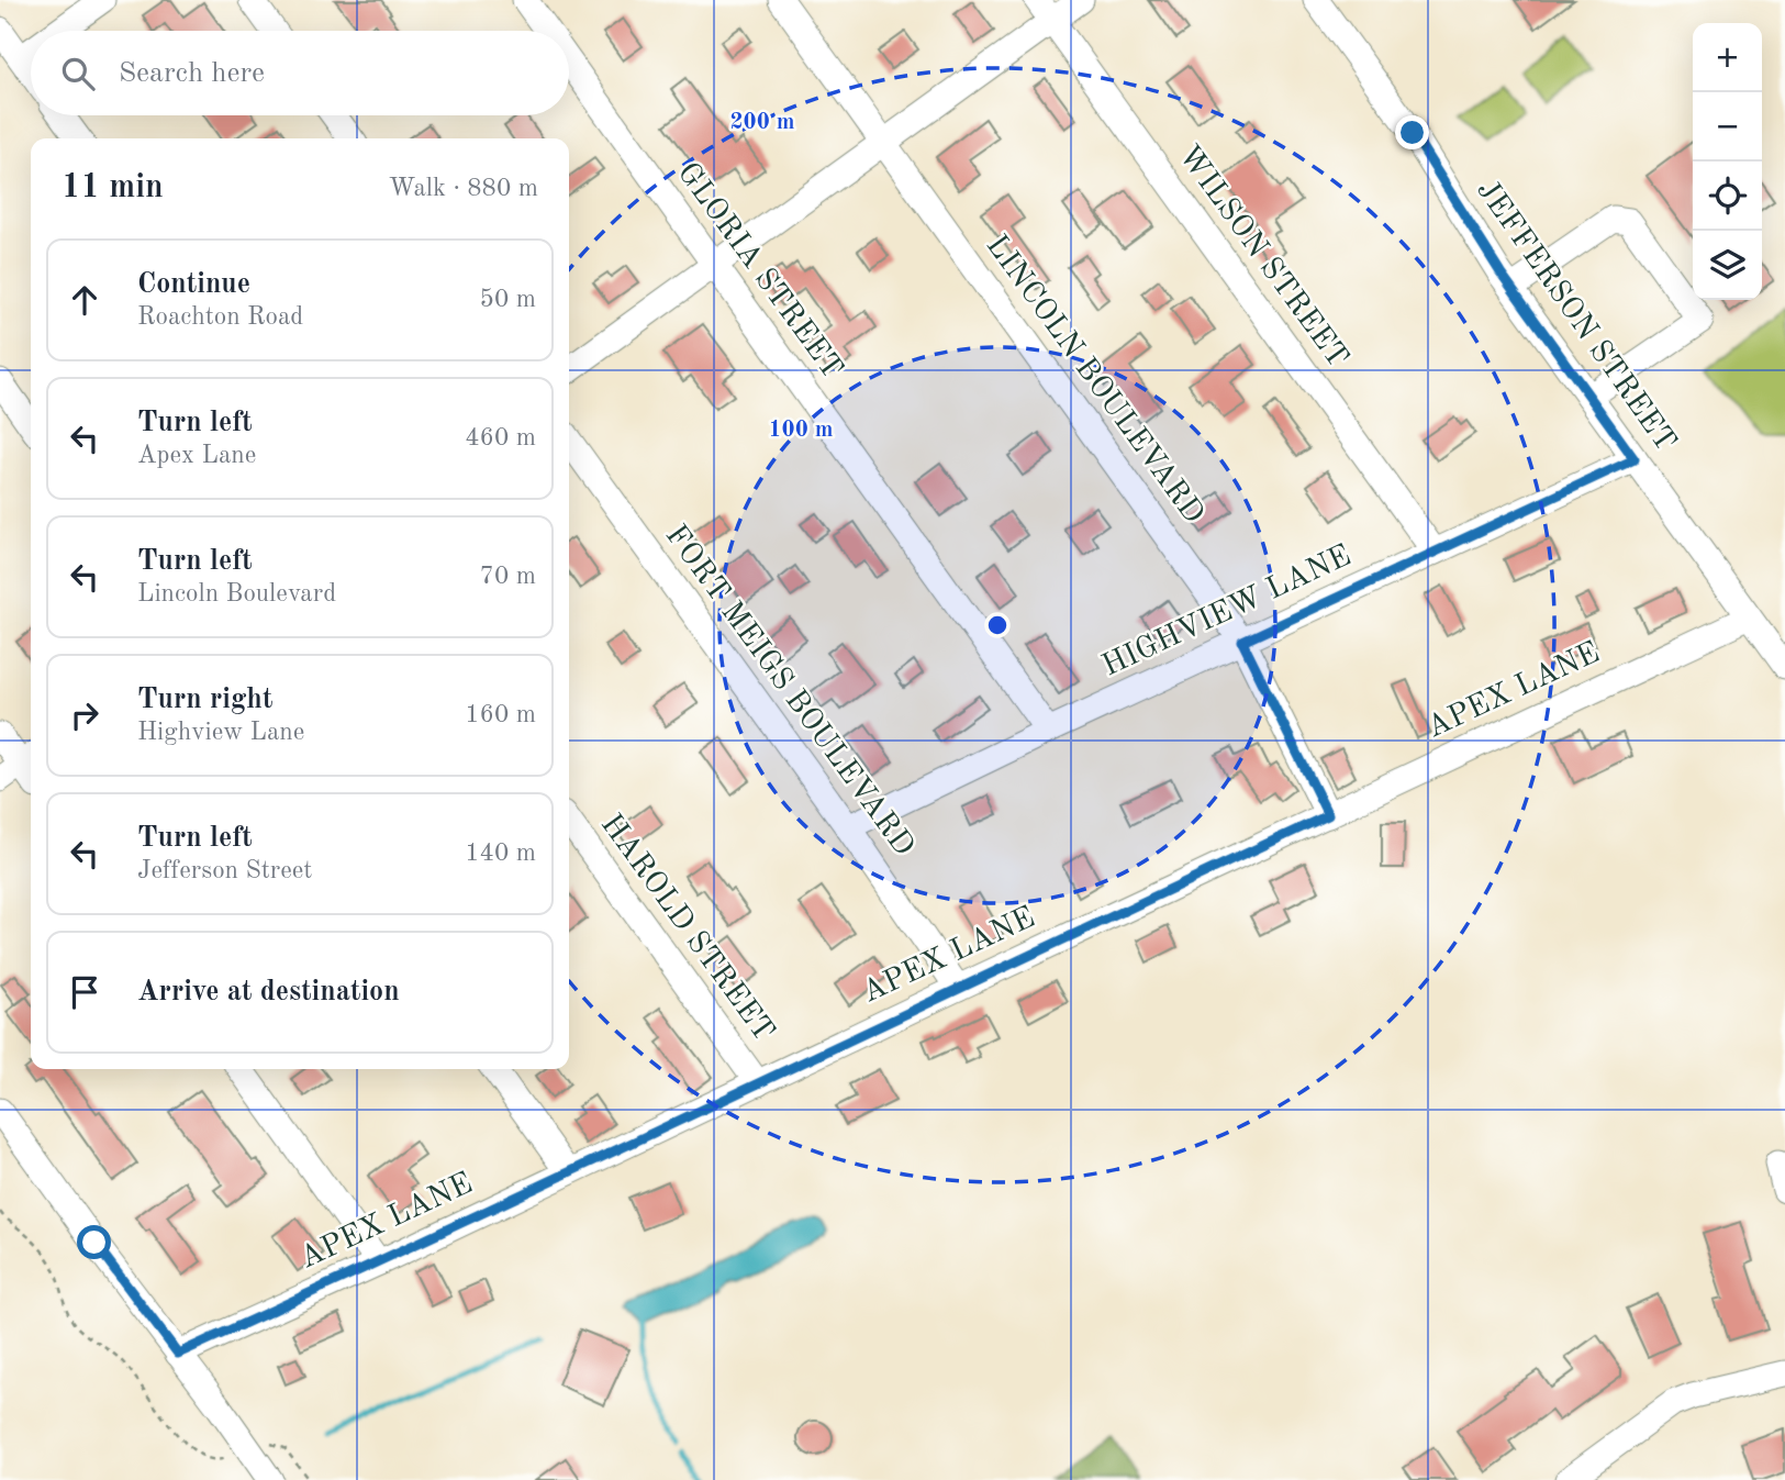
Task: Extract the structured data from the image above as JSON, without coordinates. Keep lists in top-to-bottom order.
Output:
{
  "streets": {
    "street": [
      "WILSON STREET",
      "GLORIA STREET",
      "JEFFERSON STREET",
      "LINCOLN BOULEVARD",
      "HIGHVIEW LANE",
      "FORT MEIGS BOULEVARD",
      "APEX LANE",
      "HAROLD STREET"
    ]
  },
  "crossings": [
    ["WILSON STREET", "HIGHVIEW LANE"],
    ["GLORIA STREET", "HIGHVIEW LANE"],
    ["JEFFERSON STREET", "HIGHVIEW LANE"],
    ["JEFFERSON STREET", "APEX LANE"],
    ["LINCOLN BOULEVARD", "HIGHVIEW LANE"],
    ["LINCOLN BOULEVARD", "APEX LANE"],
    ["HIGHVIEW LANE", "FORT MEIGS BOULEVARD"],
    ["FORT MEIGS BOULEVARD", "APEX LANE"],
    ["APEX LANE", "HAROLD STREET"]
  ],
  "page": {
    "map_buttons": ["+", "−"],
    "search": "Search here",
    "heading": ["11 min", "Walk · 880 m"],
    "list": [
      ["Continue", "Roachton Road", "50 m"],
      ["Turn left", "Apex Lane", "460 m"],
      ["Turn left", "Lincoln Boulevard", "70 m"],
      ["Turn right", "Highview Lane", "160 m"],
      ["Turn left", "Jefferson Street", "140 m"],
      "Arrive at destination"
    ]
  },
  "rings": ["200 m", "100 m"]
}
